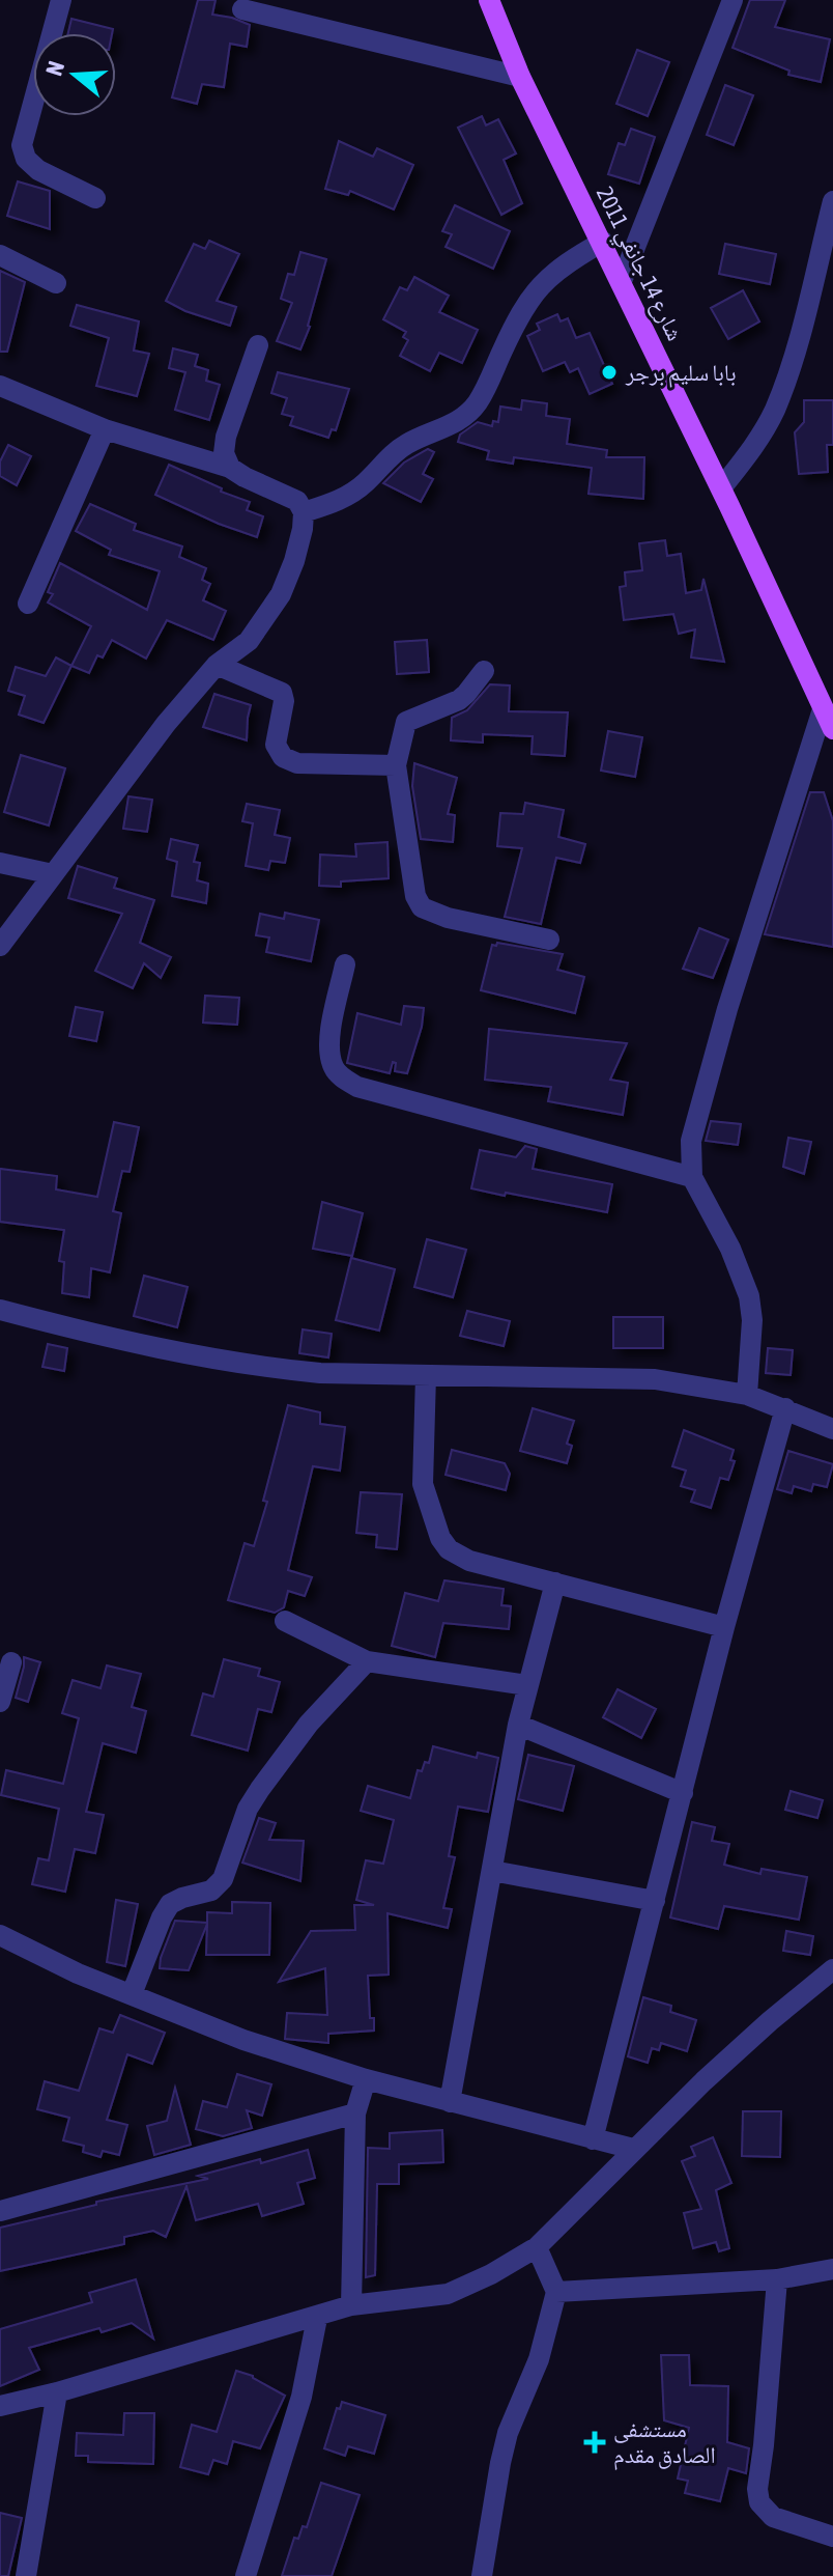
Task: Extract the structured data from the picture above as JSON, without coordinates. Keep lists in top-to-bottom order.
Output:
{
  "streets": {
    "main road": ["شارع 14 جانفي 2011"]
  },
  "places": {
    "other": ["بابا سليم برجر"],
    "health": ["مستشفى الصادق مقدم"]
  },
  "north": "left"
}
